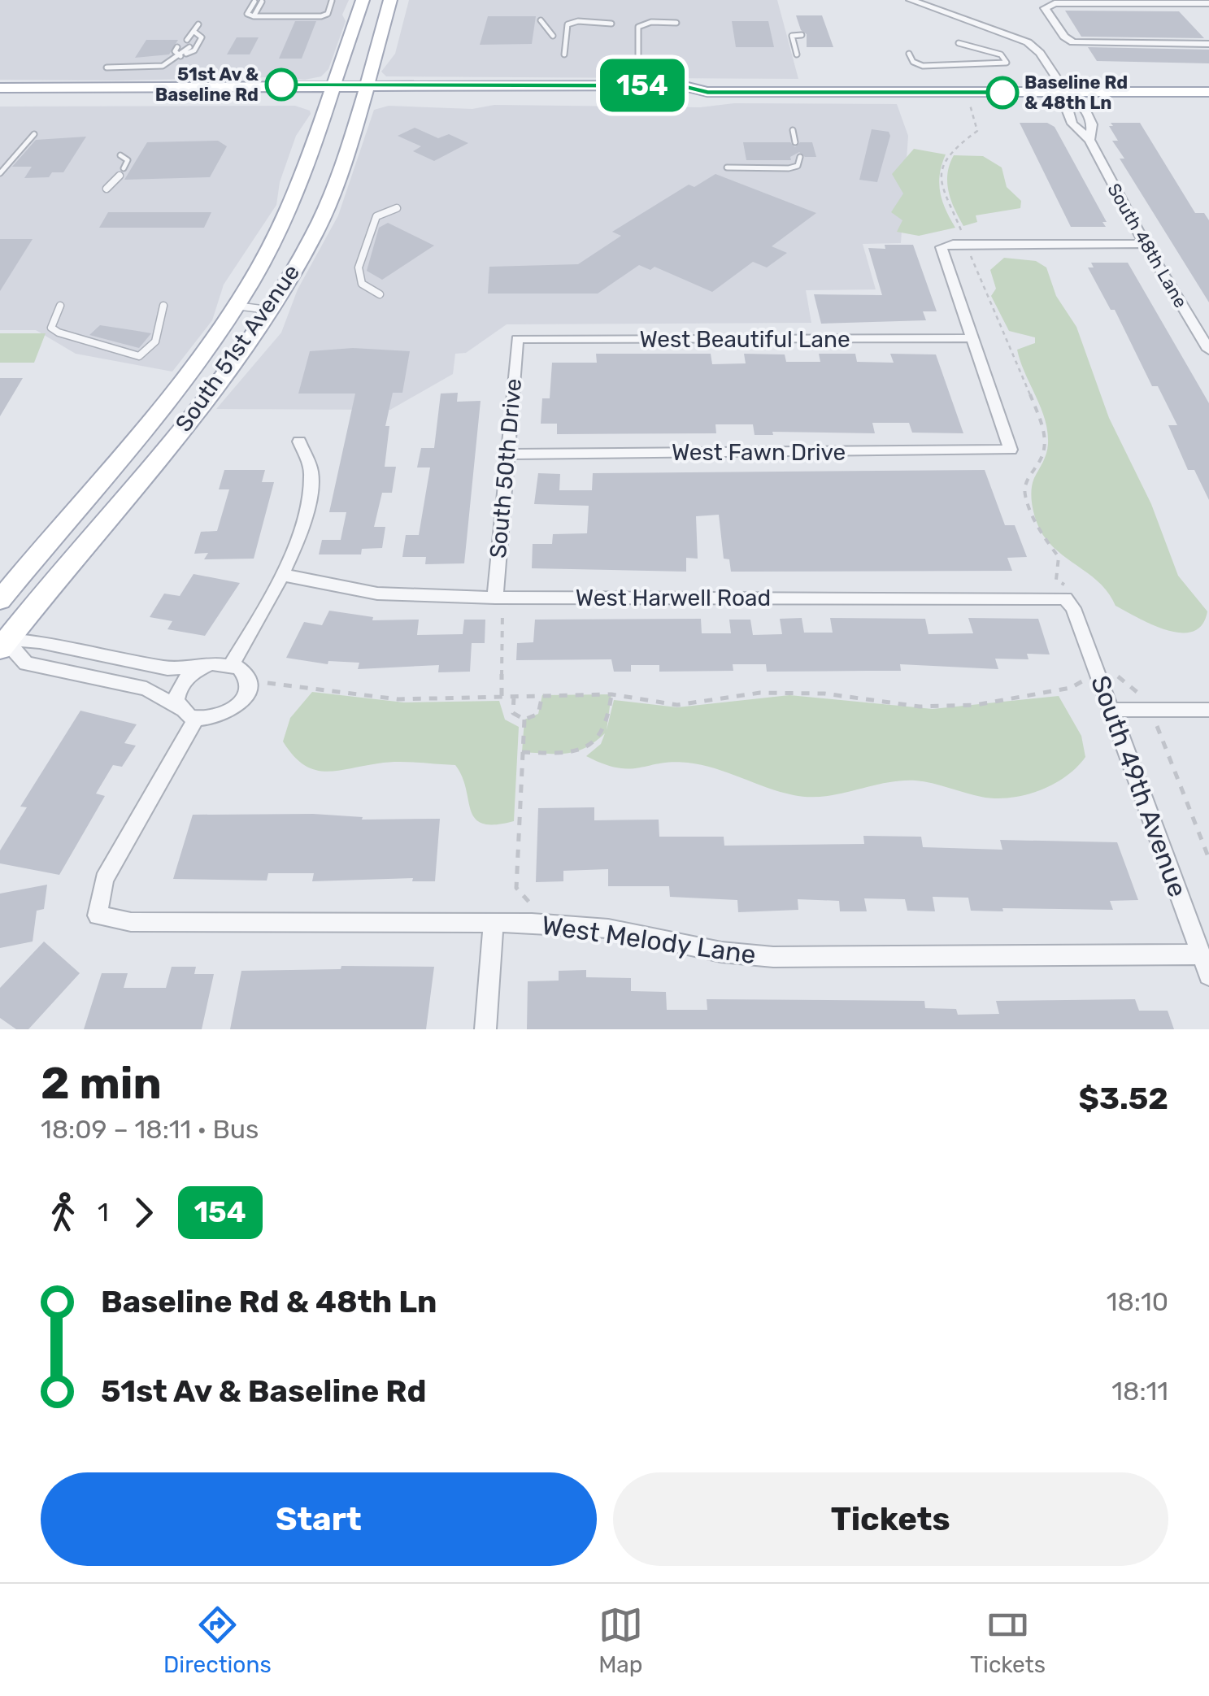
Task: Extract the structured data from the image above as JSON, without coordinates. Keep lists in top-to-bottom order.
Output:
{
  "streets": {
    "main road": ["South 51st Avenue"],
    "street": [
      "South 48th Lane",
      "West Beautiful Lane",
      "West Fawn Drive",
      "South 50th Drive",
      "West Harwell Road",
      "South 49th Avenue",
      "West Melody Lane"
    ]
  },
  "crossings": [
    ["West Beautiful Lane", "West Fawn Drive"],
    ["West Beautiful Lane", "South 50th Drive"],
    ["West Fawn Drive", "South 50th Drive"],
    ["South 50th Drive", "West Harwell Road"],
    ["West Harwell Road", "South 49th Avenue"],
    ["South 49th Avenue", "West Melody Lane"]
  ],
  "places": ["51st Av & Baseline Rd", "Baseline Rd & 48th Ln"],
  "lines": ["bus line 154"],
  "page": {
    "on_map": "154",
    "heading": ["2 min", "18:09 – 18:11 · Bus", "$3.52"],
    "legs": ["1", "154"],
    "list": [
      {
        "name": "Baseline Rd & 48th Ln",
        "value": "18:10"
      },
      {
        "name": "51st Av & Baseline Rd",
        "value": "18:11"
      }
    ],
    "buttons": ["Start", "Tickets"],
    "tabs": ["Directions", "Map", "Tickets"]
  }
}
